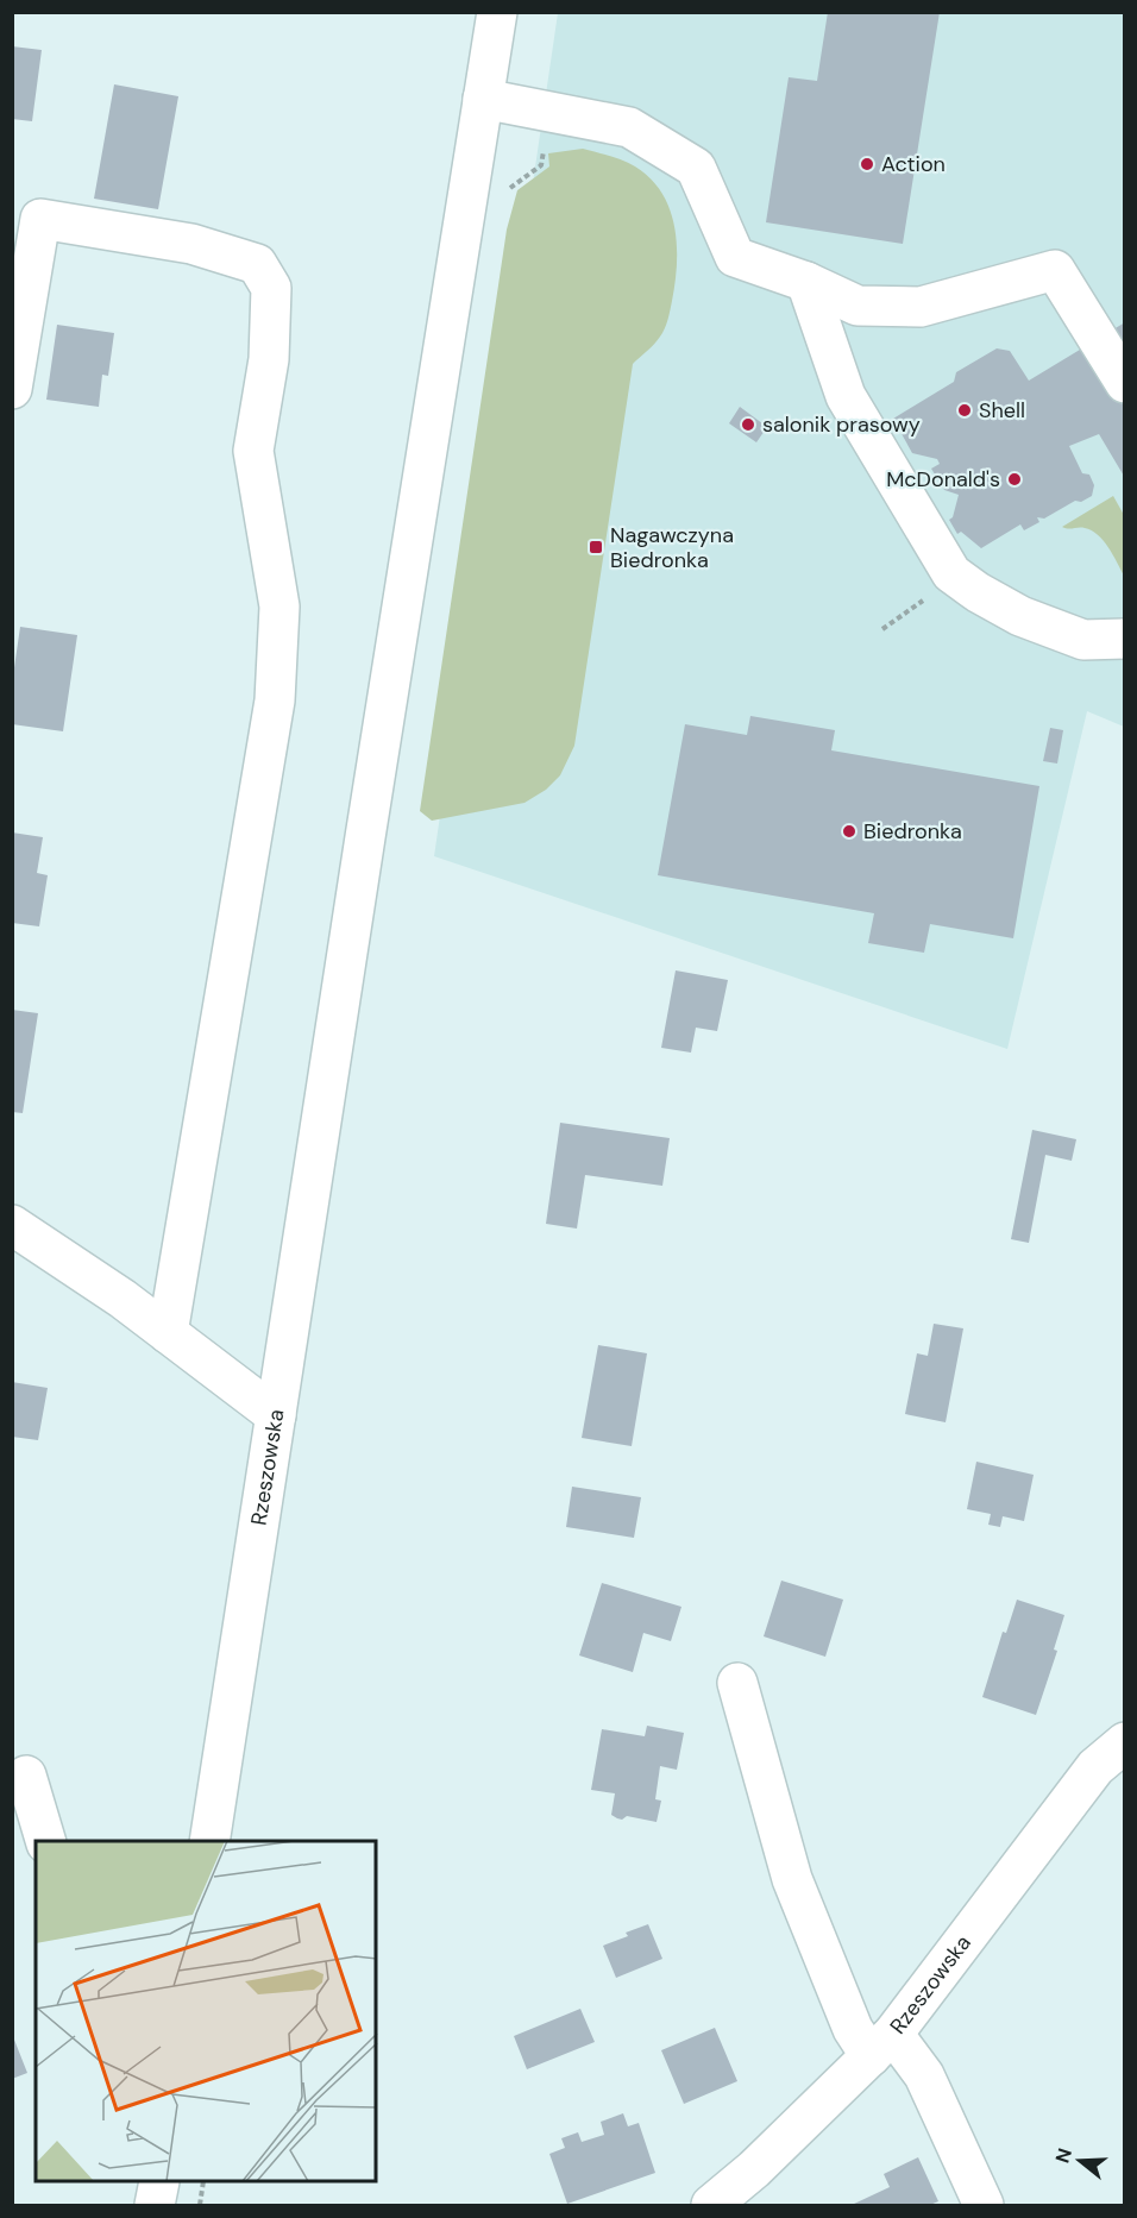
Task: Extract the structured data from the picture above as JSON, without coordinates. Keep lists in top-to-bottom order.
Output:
{
  "streets": {
    "street": ["Rzeszowska"]
  },
  "places": {
    "other": [
      "Action",
      "Shell",
      "salonik prasowy",
      "McDonald's",
      "Biedronka"
    ],
    "transit": ["Nagawczyna Biedronka"]
  },
  "north": "left"
}
